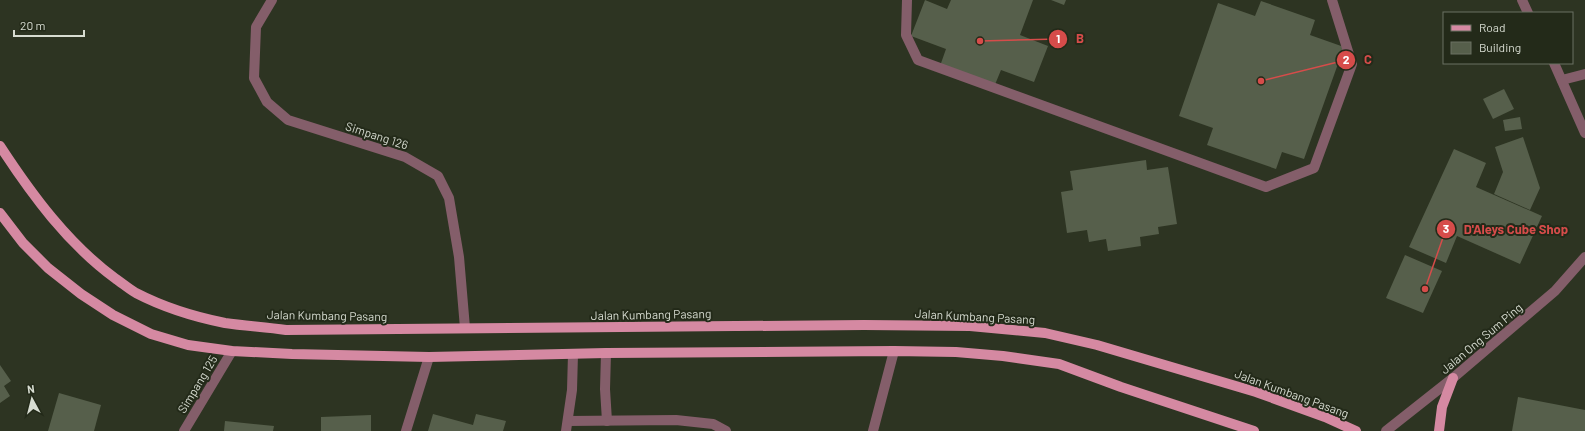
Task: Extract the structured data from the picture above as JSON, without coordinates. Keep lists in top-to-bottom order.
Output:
{
  "streets": {
    "main road": ["Jalan Kumbang Pasang"],
    "street": ["Simpang 126", "Jalan Ong Sum Ping", "Simpang 125"]
  },
  "crossings": [
    ["Simpang 126", "Jalan Kumbang Pasang"]
  ],
  "places": ["B", "C", "D'Aleys Cube Shop"],
  "legend": ["Road", "Building"],
  "scale_bar": "20 m",
  "north": "top"
}
